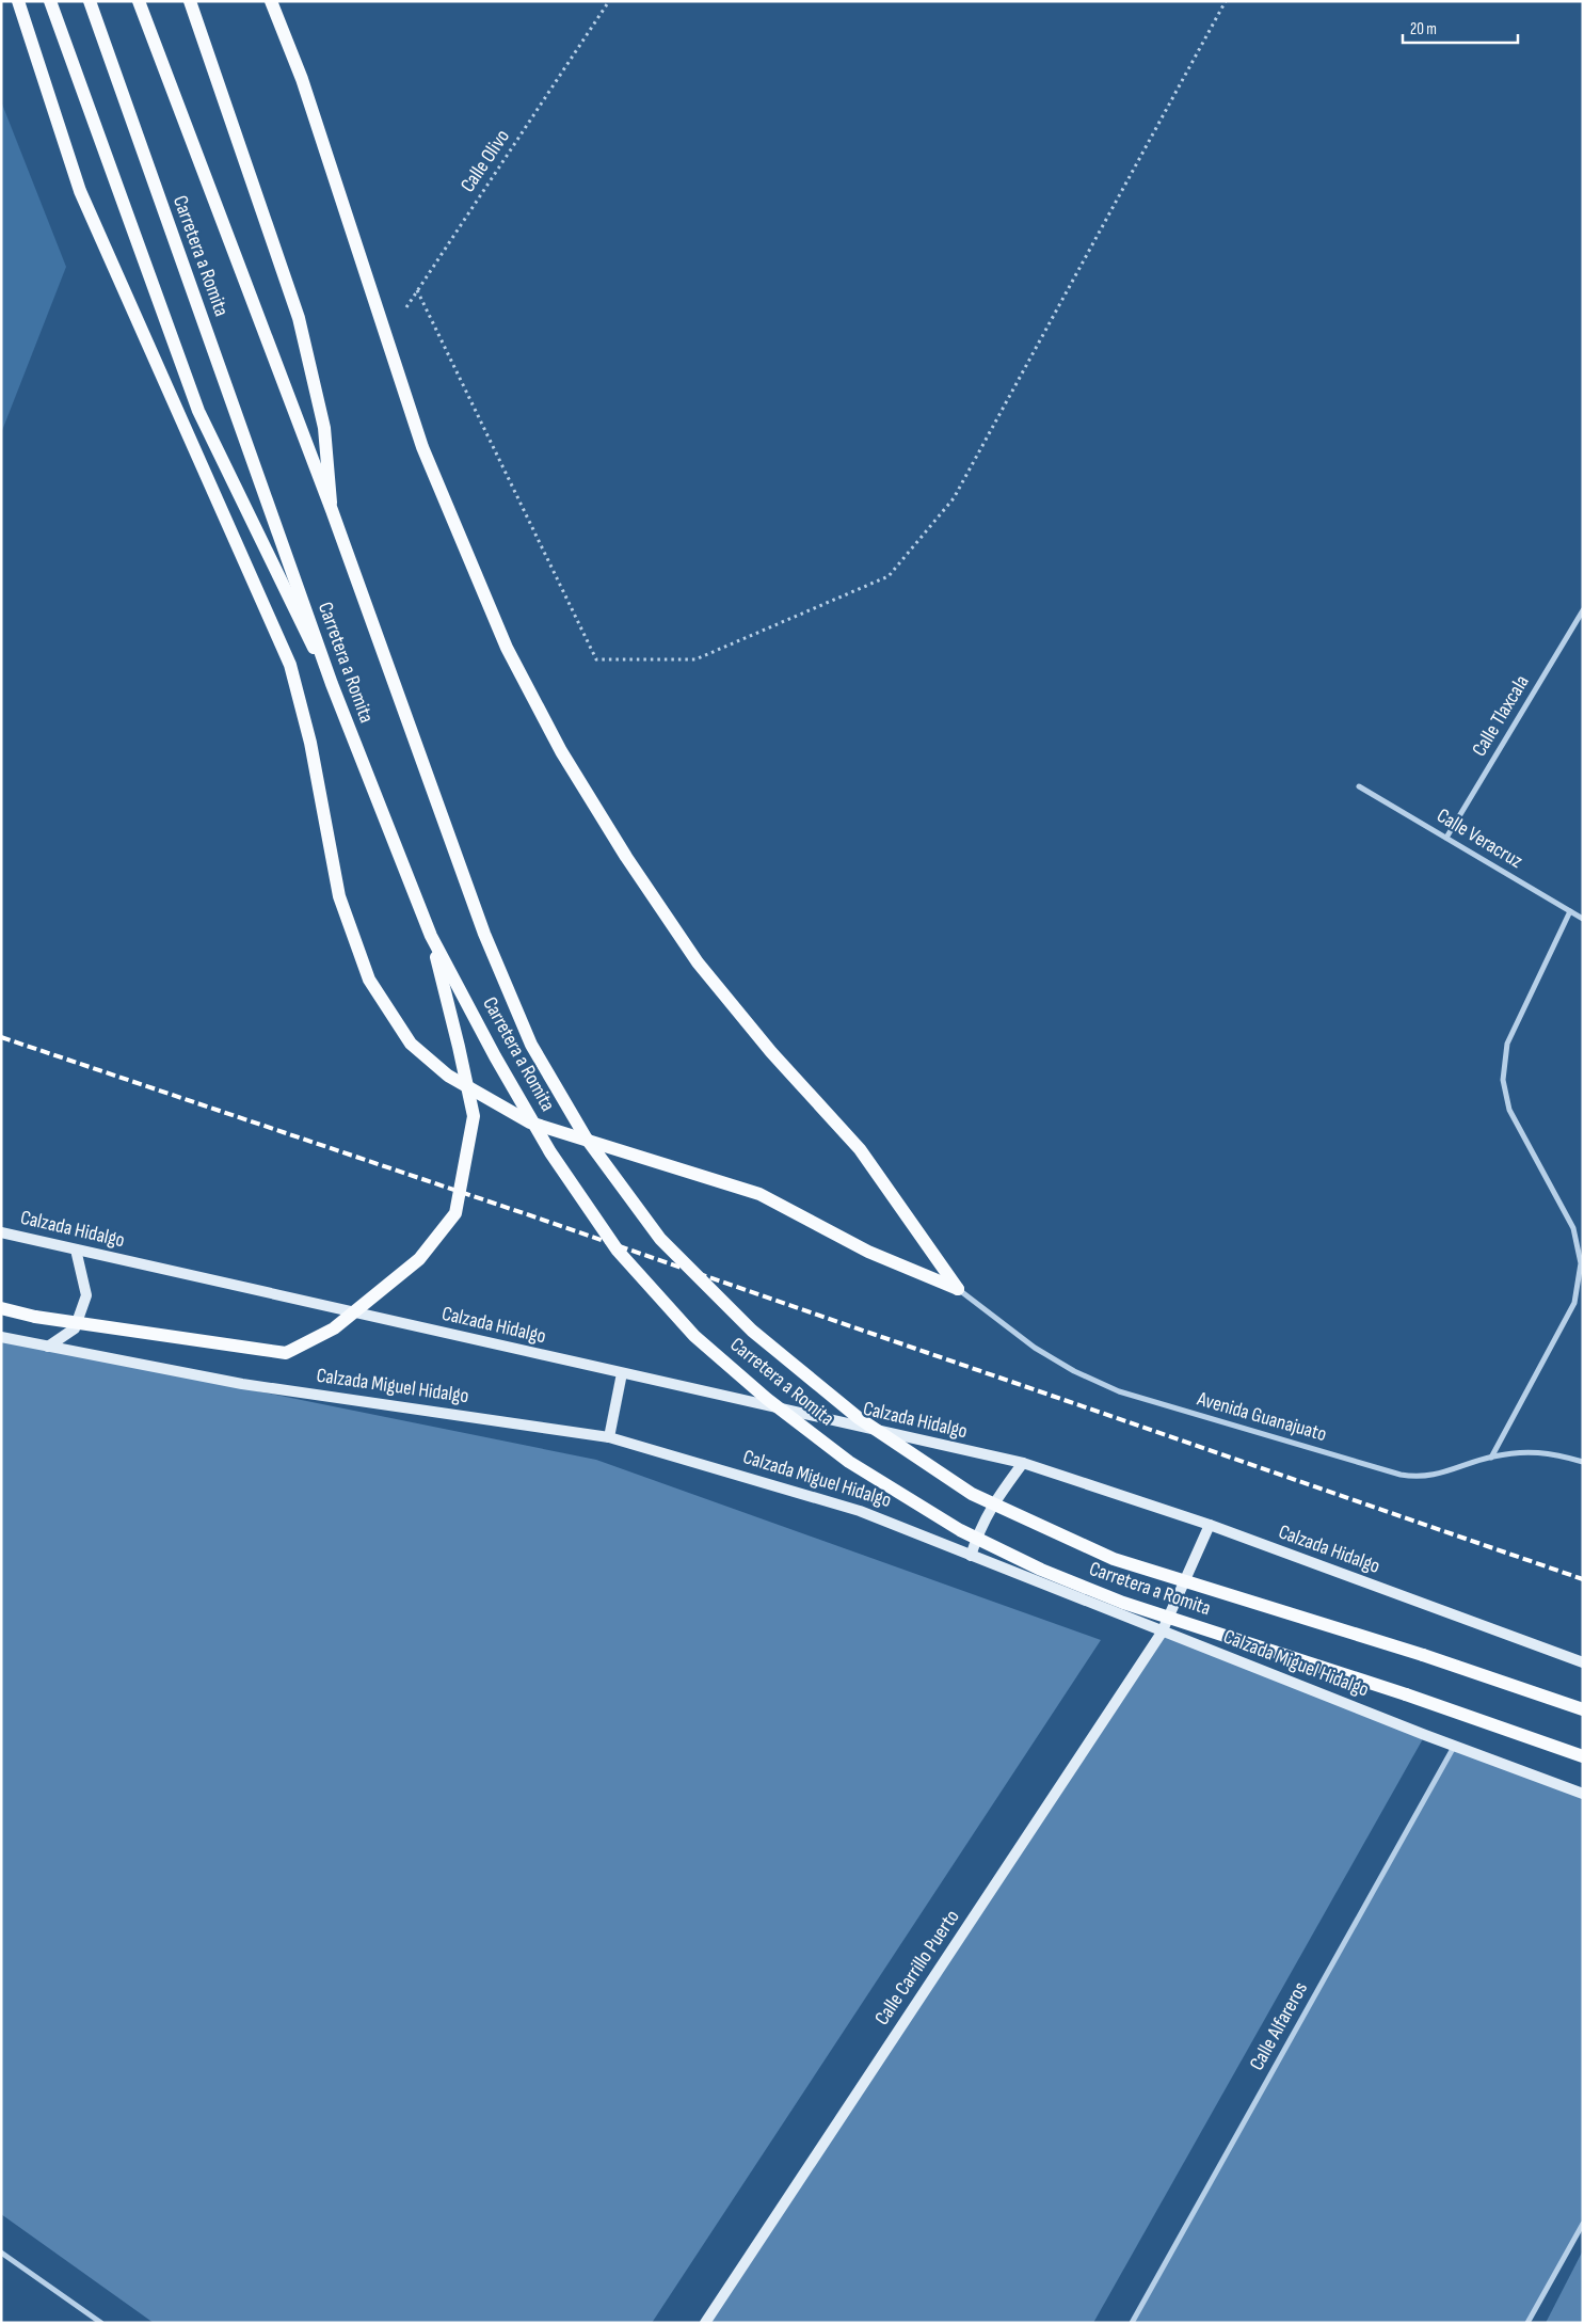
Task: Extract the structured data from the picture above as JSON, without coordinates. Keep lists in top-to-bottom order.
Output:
{
  "streets": {
    "main road": ["Carretera a Romita"],
    "street": [
      "Calle Tlaxcala",
      "Calle Veracruz",
      "Calzada Hidalgo",
      "Calzada Miguel Hidalgo",
      "Avenida Guanajuato",
      "Calle Carrillo Puerto",
      "Calle Alfareros"
    ],
    "path": ["Calle Olivo"]
  },
  "crossings": [
    ["Calle Tlaxcala", "Calle Veracruz"],
    ["Calzada Hidalgo", "Calle Carrillo Puerto"],
    ["Calzada Miguel Hidalgo", "Calle Carrillo Puerto"],
    ["Calzada Miguel Hidalgo", "Calle Alfareros"]
  ],
  "scale_bar": "20 m"
}
